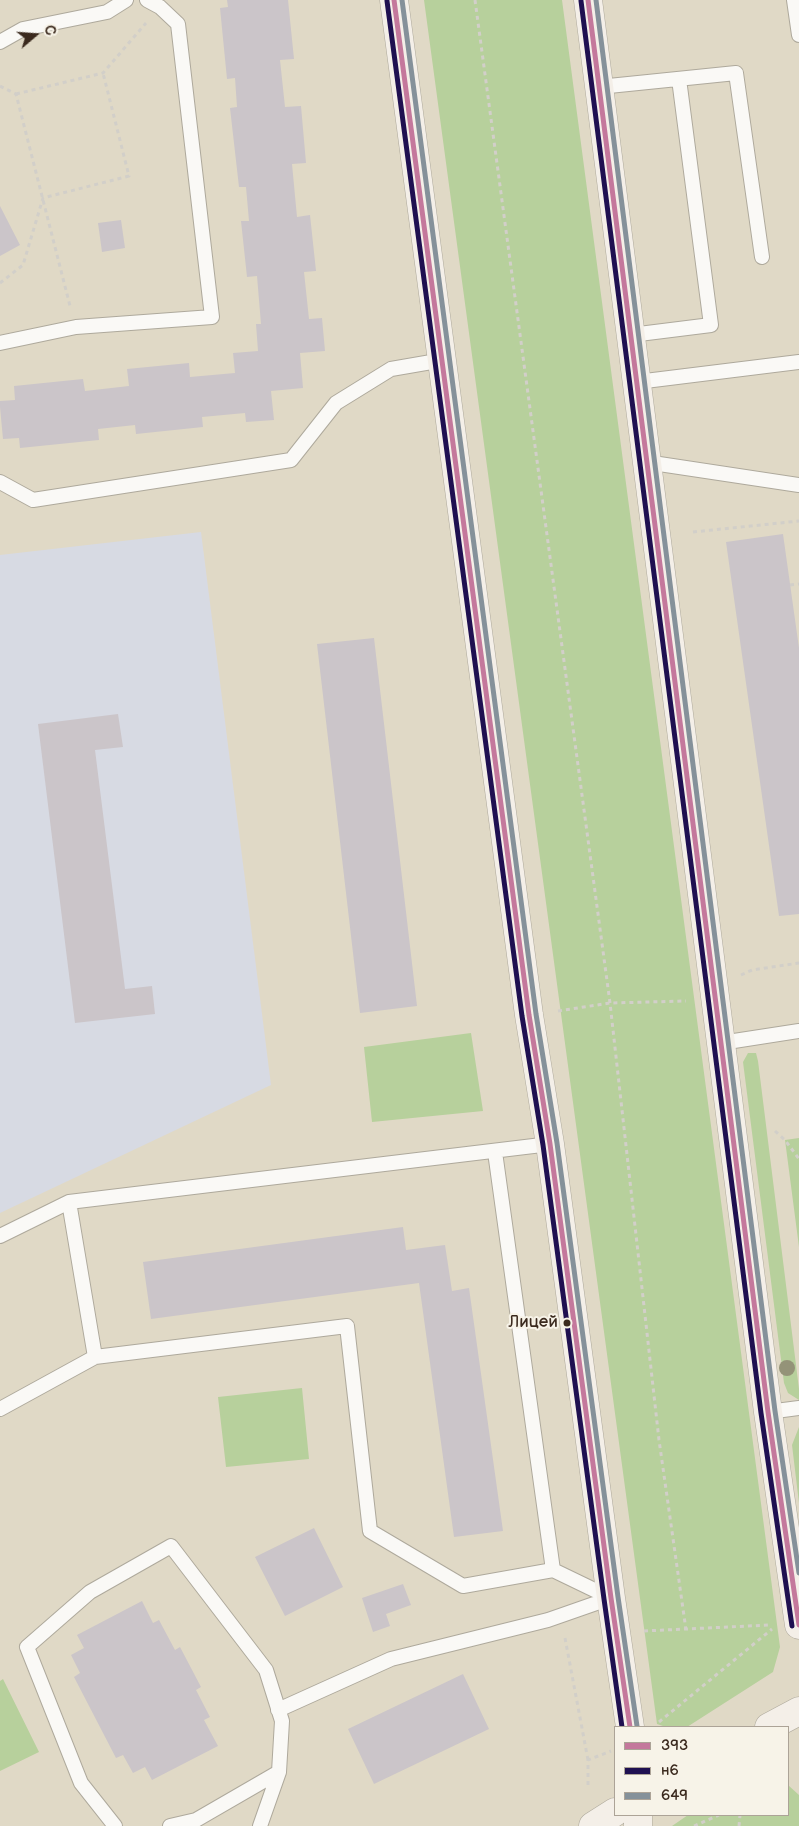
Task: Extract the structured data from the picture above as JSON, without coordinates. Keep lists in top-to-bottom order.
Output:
{
  "places": ["Лицей"],
  "lines": ["transit line 393", "transit line 649", "transit line н6"],
  "legend": ["393", "н6", "649"],
  "north": "right"
}
